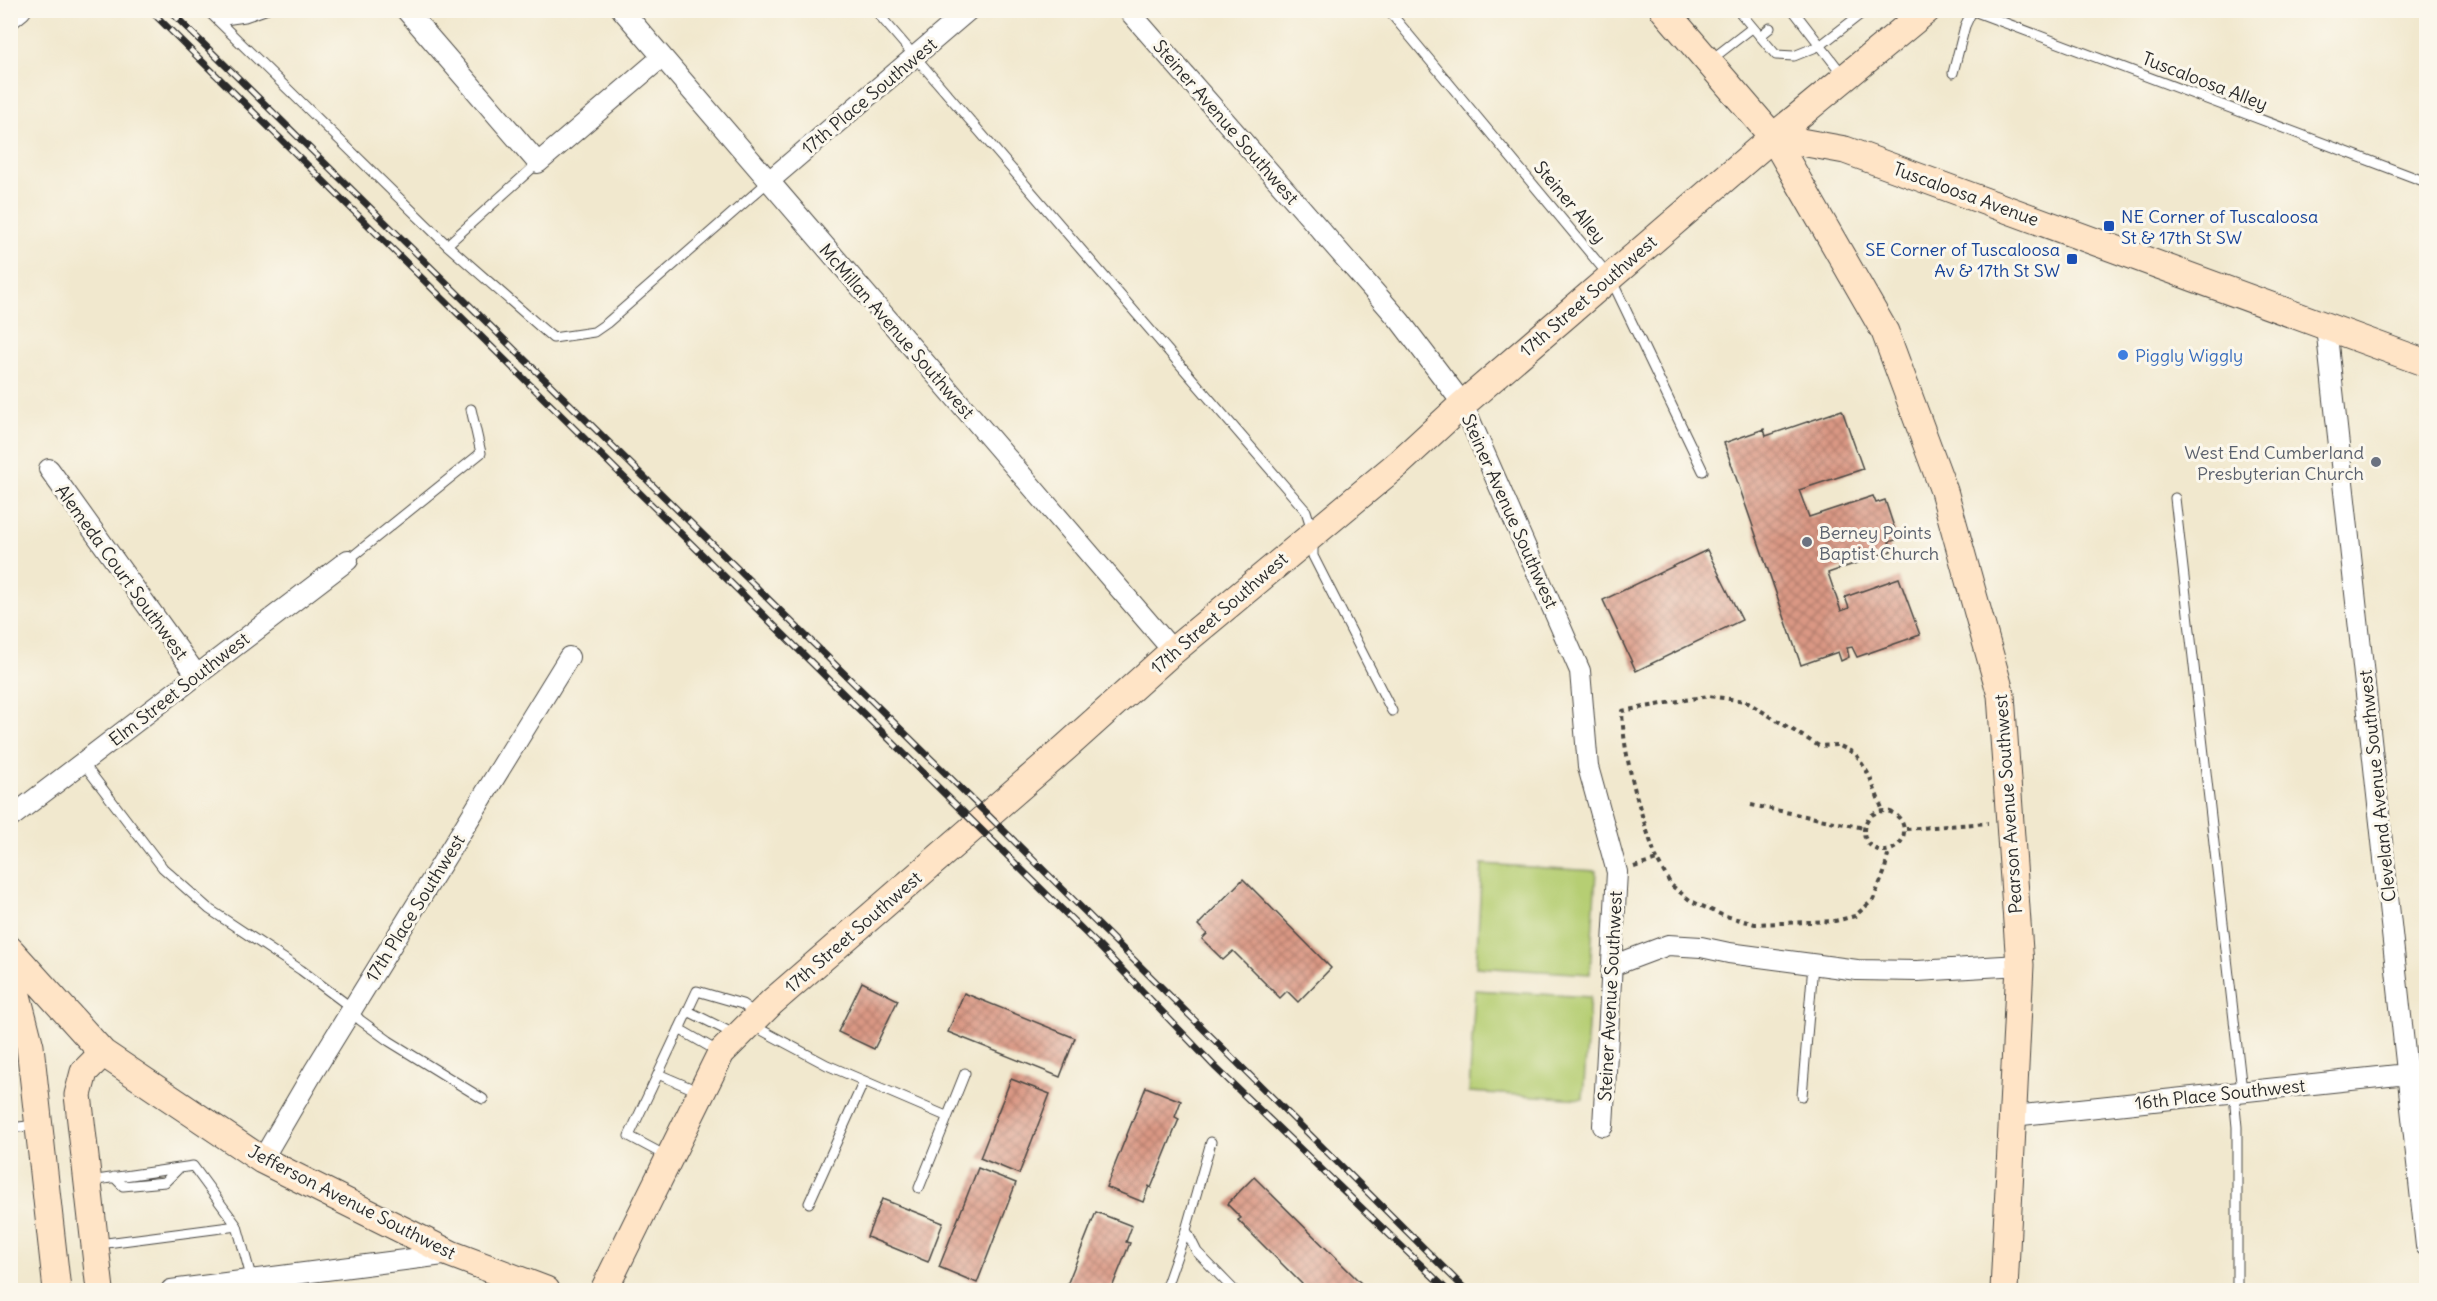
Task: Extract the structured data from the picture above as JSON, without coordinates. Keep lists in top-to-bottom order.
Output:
{
  "streets": {
    "street": [
      "17th Place Southwest",
      "Steiner Avenue Southwest",
      "Tuscaloosa Avenue",
      "17th Street Southwest",
      "McMillan Avenue Southwest",
      "Alemeda Court Southwest",
      "Elm Street Southwest",
      "Cleveland Avenue Southwest",
      "Pearson Avenue Southwest",
      "16th Place Southwest",
      "Jefferson Avenue Southwest"
    ],
    "lane": ["Tuscaloosa Alley", "Steiner Alley"]
  },
  "crossings": [
    ["17th Place Southwest", "McMillan Avenue Southwest"],
    ["17th Place Southwest", "Jefferson Avenue Southwest"],
    ["Steiner Avenue Southwest", "17th Street Southwest"],
    ["Tuscaloosa Avenue", "17th Street Southwest"],
    ["Tuscaloosa Avenue", "Cleveland Avenue Southwest"],
    ["Tuscaloosa Avenue", "Pearson Avenue Southwest"],
    ["Steiner Alley", "17th Street Southwest"],
    ["17th Street Southwest", "McMillan Avenue Southwest"],
    ["17th Street Southwest", "Pearson Avenue Southwest"],
    ["Alemeda Court Southwest", "Elm Street Southwest"],
    ["Cleveland Avenue Southwest", "16th Place Southwest"],
    ["Pearson Avenue Southwest", "16th Place Southwest"]
  ],
  "places": {
    "transit": ["NE Corner of Tuscaloosa St & 17th St SW", "SE Corner of Tuscaloosa Av & 17th St SW"],
    "other": ["Piggly Wiggly", "West End Cumberland Presbyterian Church", "Berney Points Baptist Church"]
  }
}
